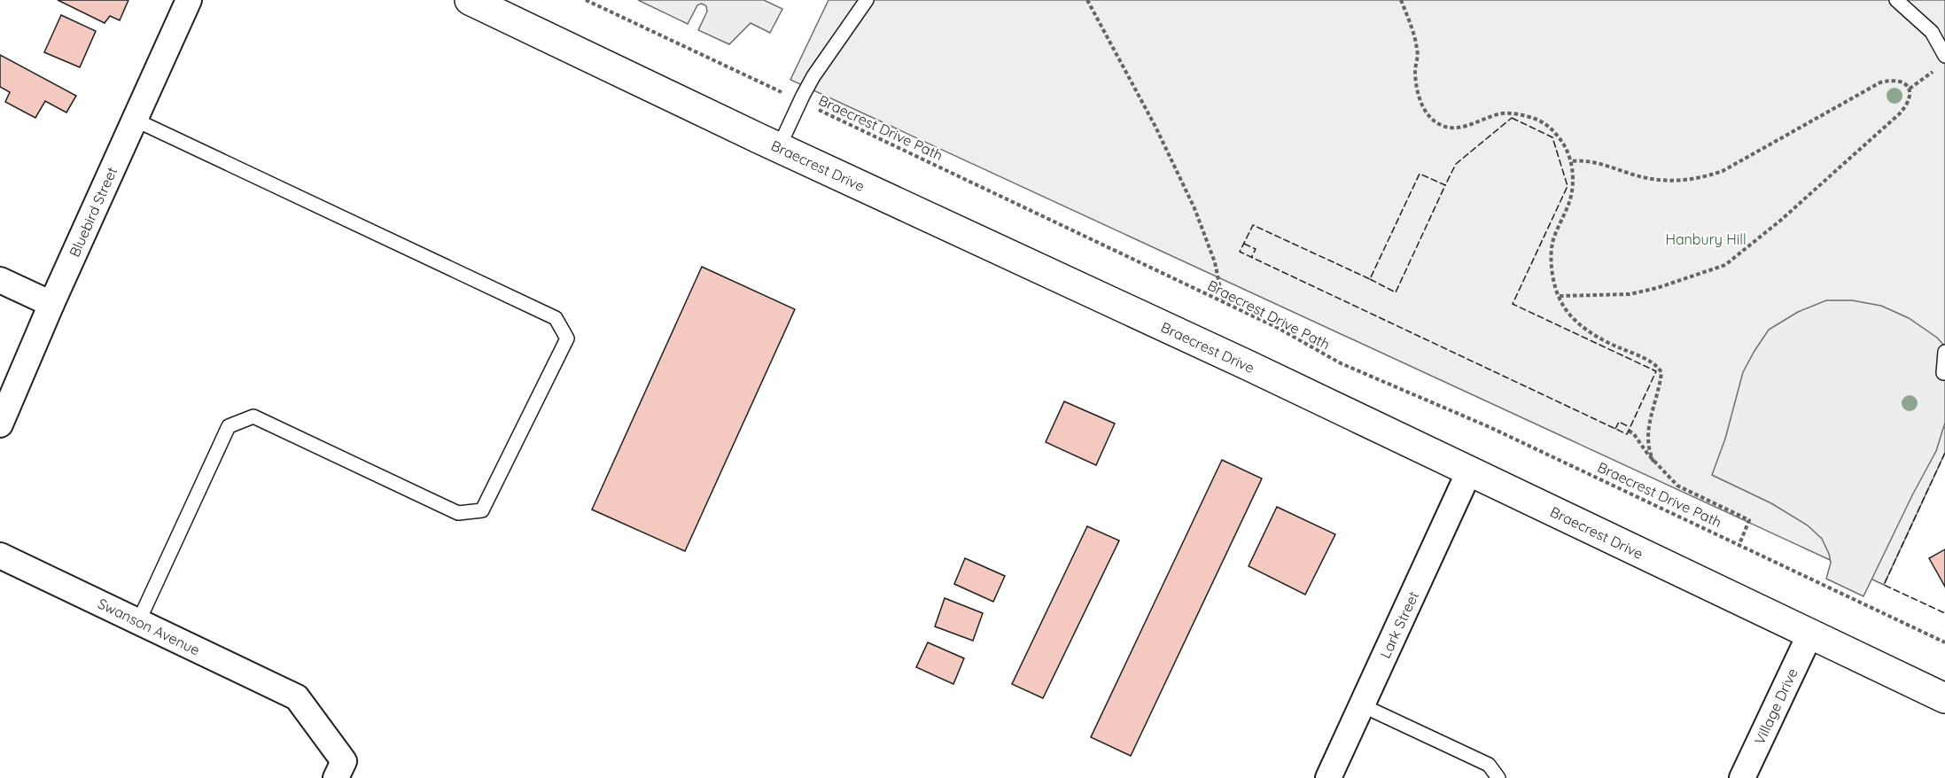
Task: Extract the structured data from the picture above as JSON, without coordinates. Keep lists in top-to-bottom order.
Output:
{
  "streets": {
    "street": [
      "Braecrest Drive",
      "Bluebird Street",
      "Lark Street",
      "Swanson Avenue",
      "Village Drive"
    ],
    "path": ["Braecrest Drive Path"]
  },
  "crossings": [
    ["Braecrest Drive", "Lark Street"],
    ["Braecrest Drive", "Village Drive"]
  ],
  "parks": ["Hanbury Hill"]
}
